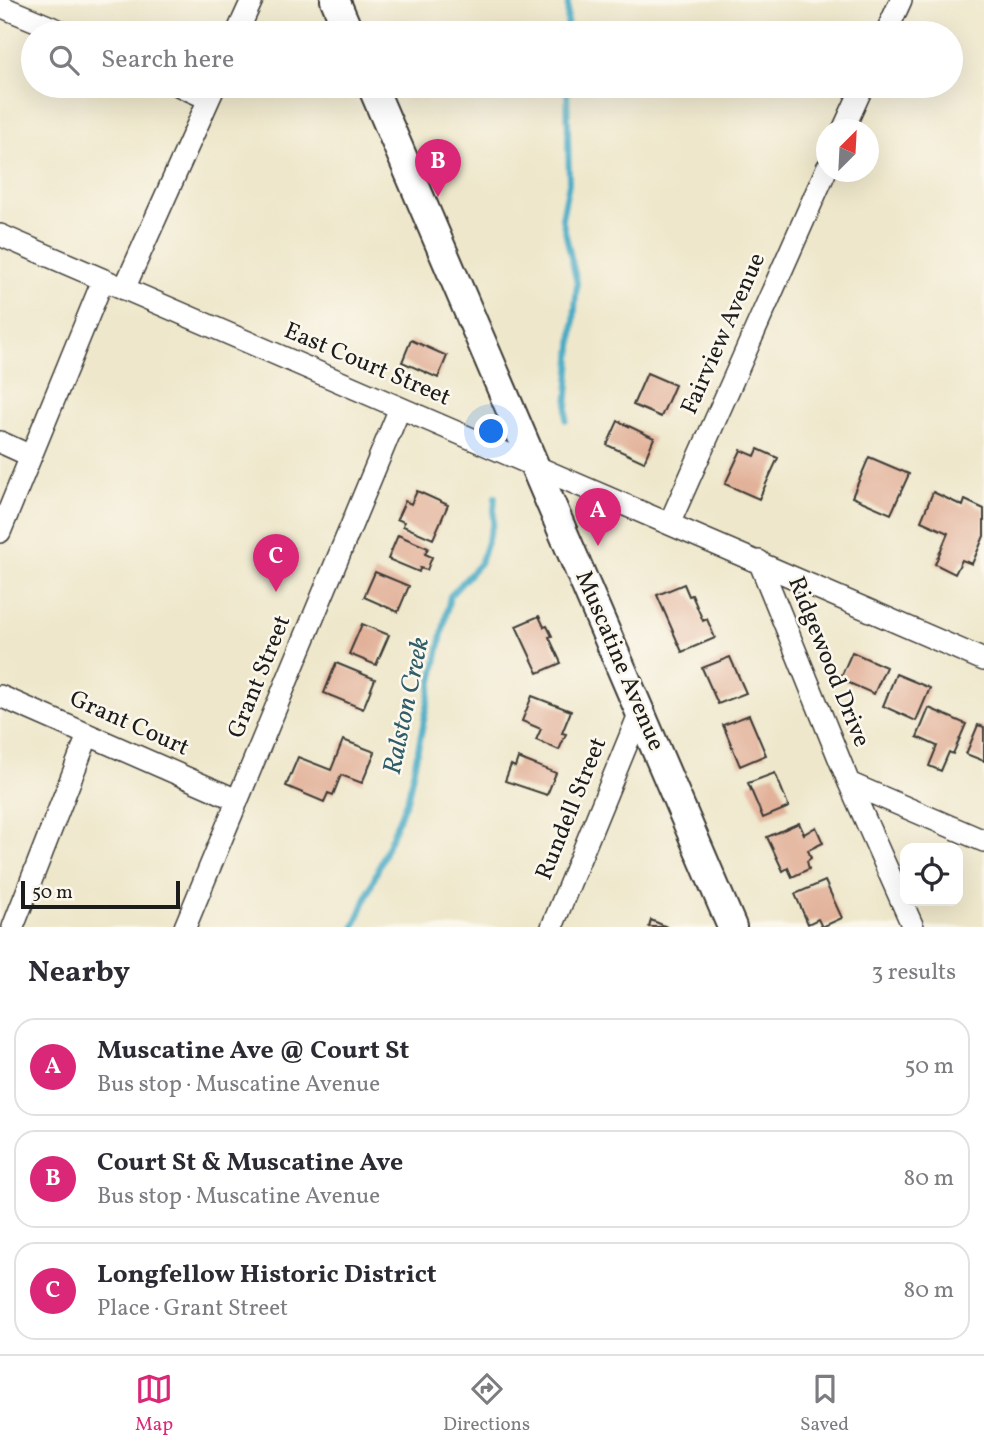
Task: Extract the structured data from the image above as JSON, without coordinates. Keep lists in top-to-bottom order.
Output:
{
  "streets": {
    "main road": ["Muscatine Avenue"],
    "street": [
      "Fairview Avenue",
      "East Court Street",
      "Ridgewood Drive",
      "Grant Street",
      "Grant Court",
      "Rundell Street"
    ]
  },
  "crossings": [
    ["Fairview Avenue", "East Court Street"],
    ["East Court Street", "Muscatine Avenue"],
    ["East Court Street", "Ridgewood Drive"],
    ["East Court Street", "Grant Street"],
    ["Muscatine Avenue", "Rundell Street"],
    ["Grant Street", "Grant Court"]
  ],
  "water": ["Ralston Creek"],
  "scale_bar": "50 m",
  "north": "top right",
  "page": {
    "search": "Search here",
    "pins": ["B", "A", "C"],
    "scale": "50 m",
    "heading": ["Nearby", "3 results"],
    "list": [
      {
        "mark": "A",
        "name": "Muscatine Ave @ Court St",
        "note": "Bus stop · Muscatine Avenue",
        "value": "50 m"
      },
      {
        "mark": "B",
        "name": "Court St & Muscatine Ave",
        "note": "Bus stop · Muscatine Avenue",
        "value": "80 m"
      },
      {
        "mark": "C",
        "name": "Longfellow Historic District",
        "note": "Place · Grant Street",
        "value": "80 m"
      }
    ],
    "nav": ["Map", "Directions", "Saved"]
  }
}
